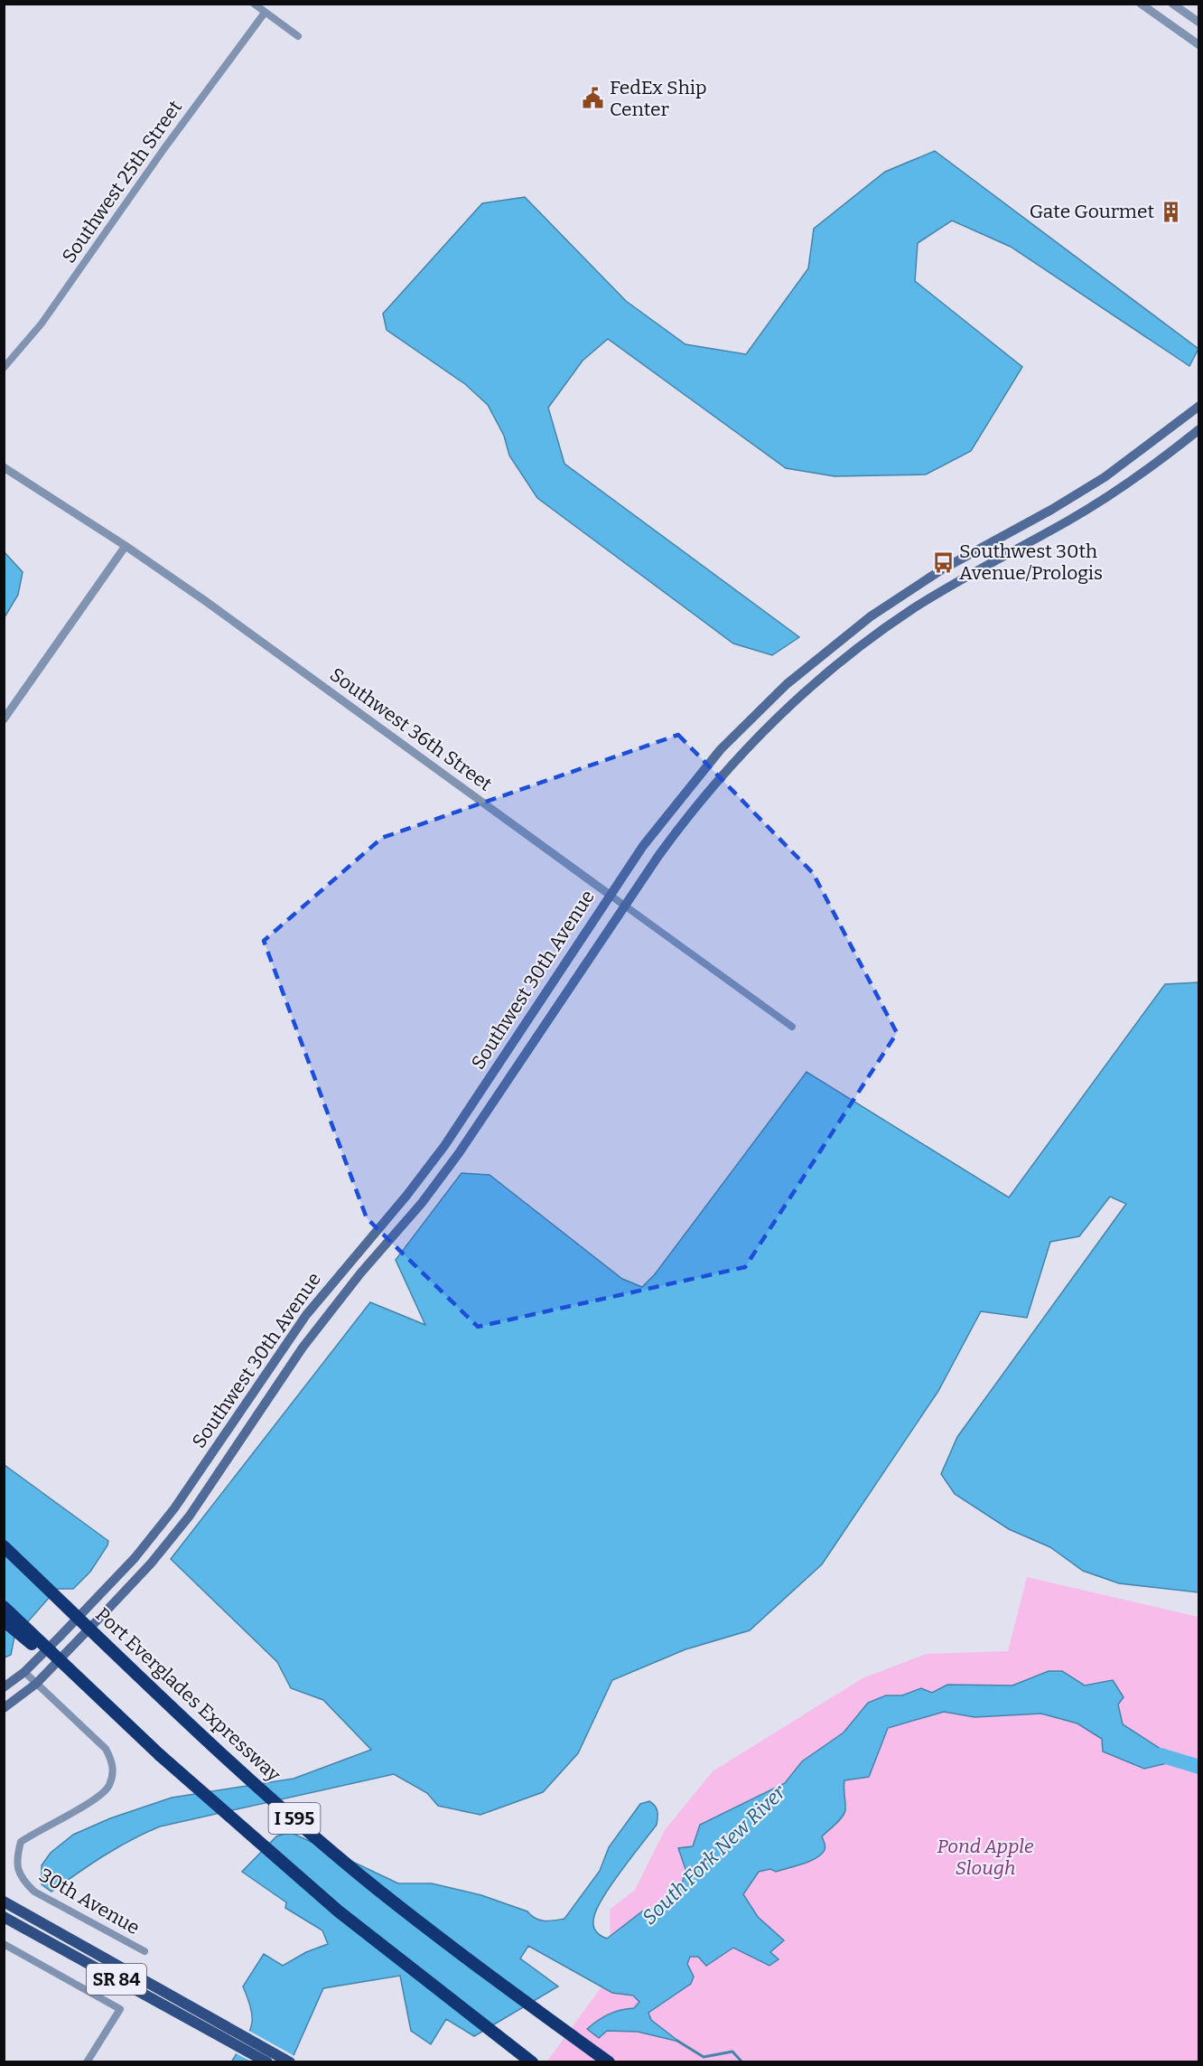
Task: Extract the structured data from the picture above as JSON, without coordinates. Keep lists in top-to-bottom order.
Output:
{
  "streets": {
    "highway": ["Port Everglades Expressway", "I 595"],
    "main road": ["Southwest 30th Avenue", "SR 84"],
    "street": ["Southwest 25th Street", "Southwest 36th Street", "30th Avenue"]
  },
  "crossings": [
    ["Southwest 36th Street", "Southwest 30th Avenue"],
    ["Southwest 30th Avenue", "30th Avenue"]
  ],
  "water": ["South Fork New River"],
  "parks": ["Pond Apple Slough"],
  "places": {
    "public building": ["FedEx Ship Center"],
    "building": ["Gate Gourmet"],
    "bus stop": ["Southwest 30th Avenue/Prologis"]
  }
}
